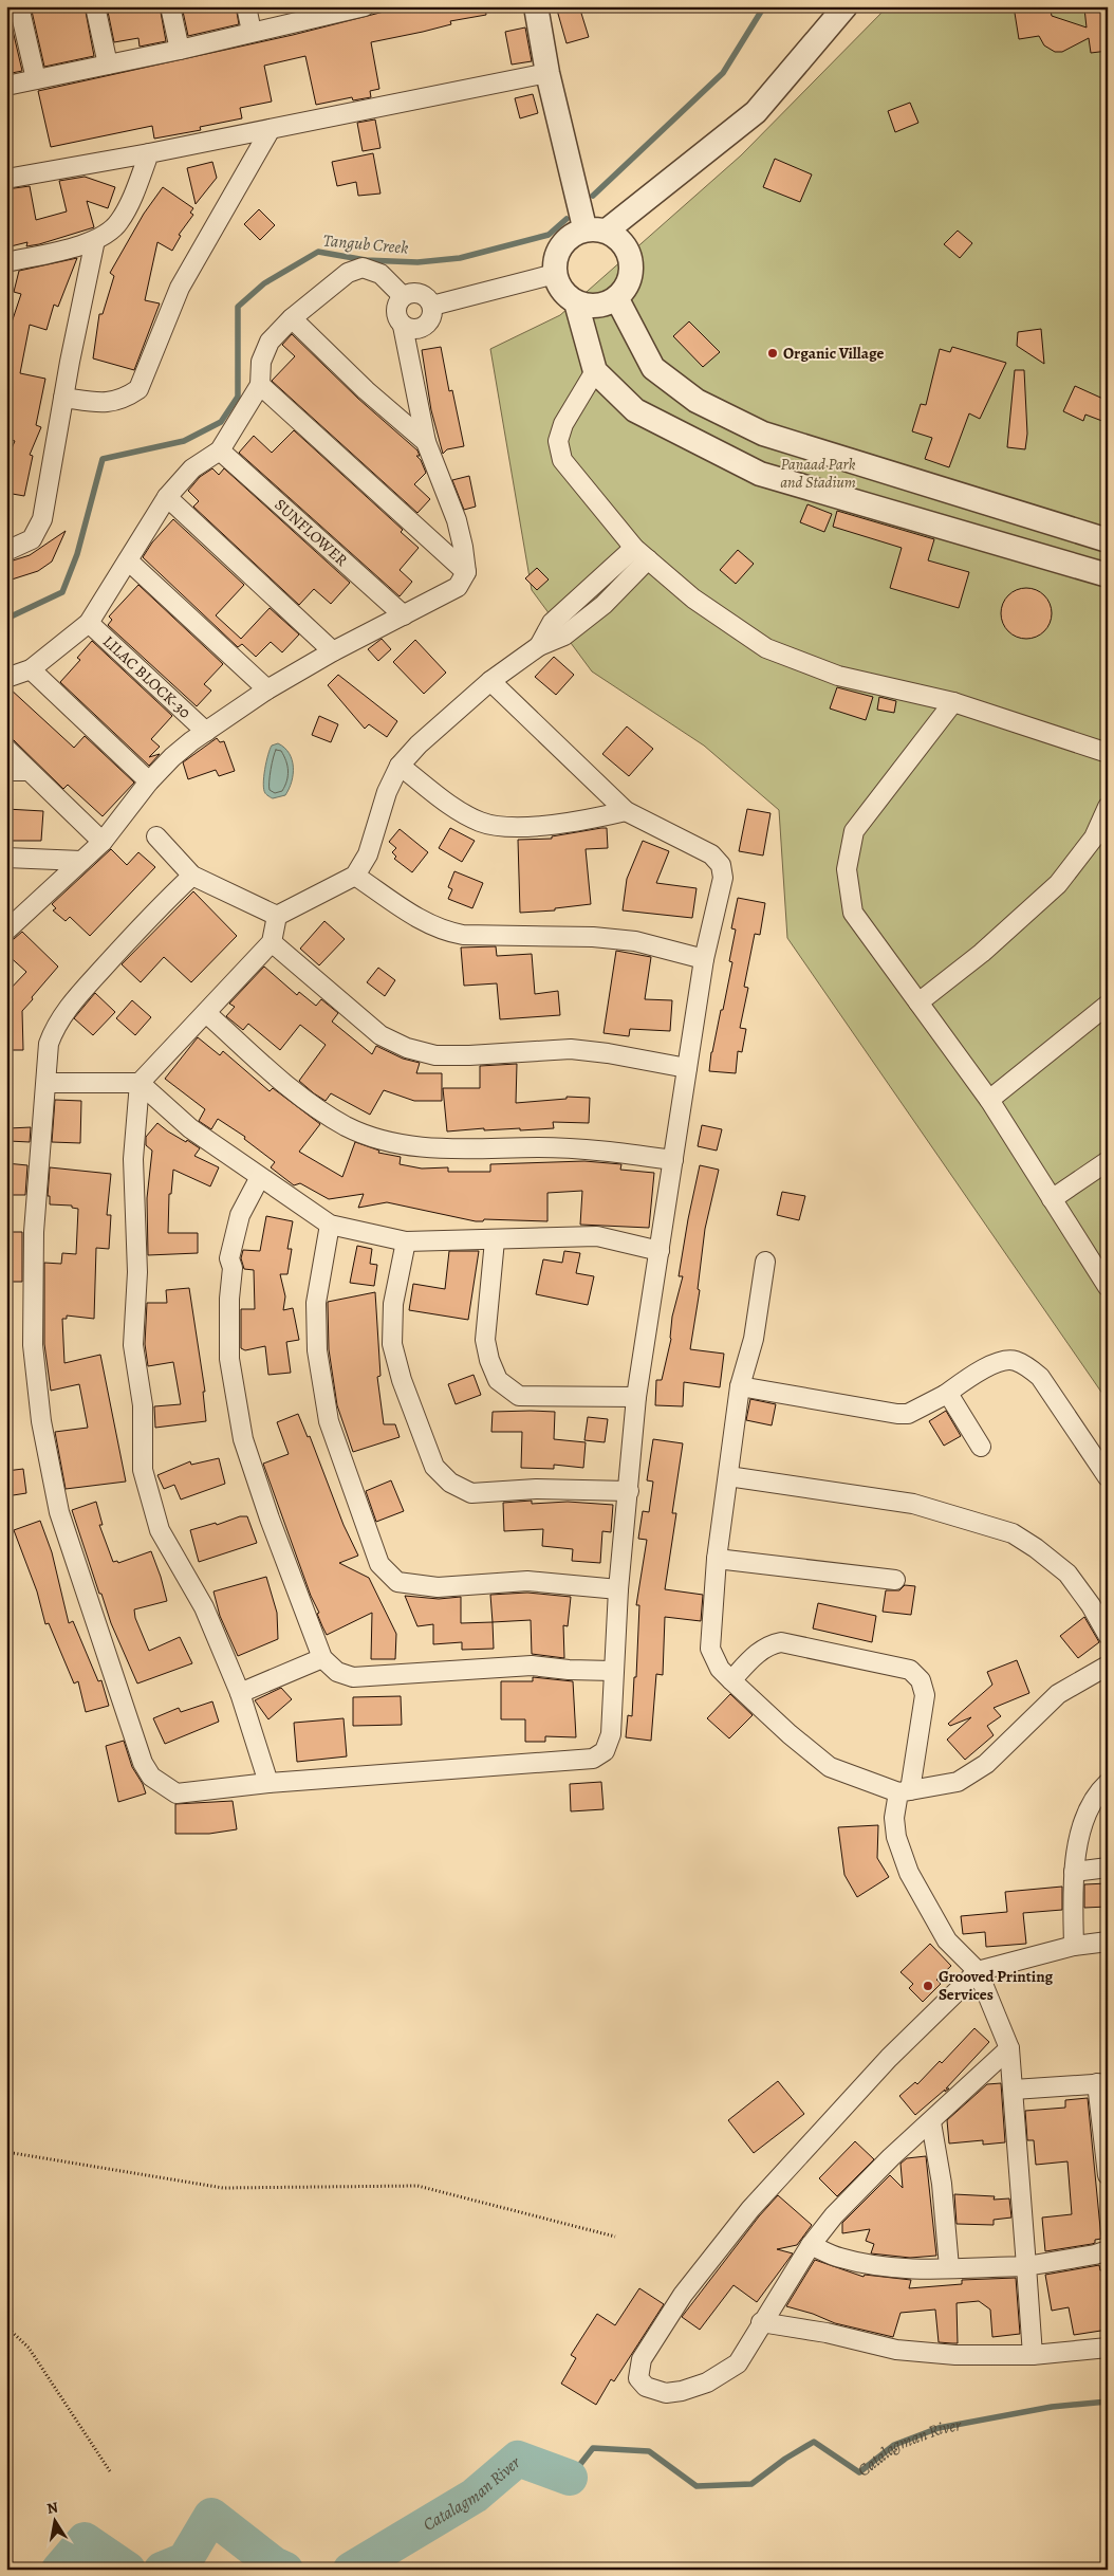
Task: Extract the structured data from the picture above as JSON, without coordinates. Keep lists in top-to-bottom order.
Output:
{
  "streets": {
    "street": ["SUNFLOWER", "LILAC BLOCK-30"]
  },
  "water": ["Tangub Creek", "Catalagman River"],
  "parks": ["Panaad Park and Stadium"],
  "places": ["Organic Village", "Grooved Printing Services"],
  "north": "top"
}
